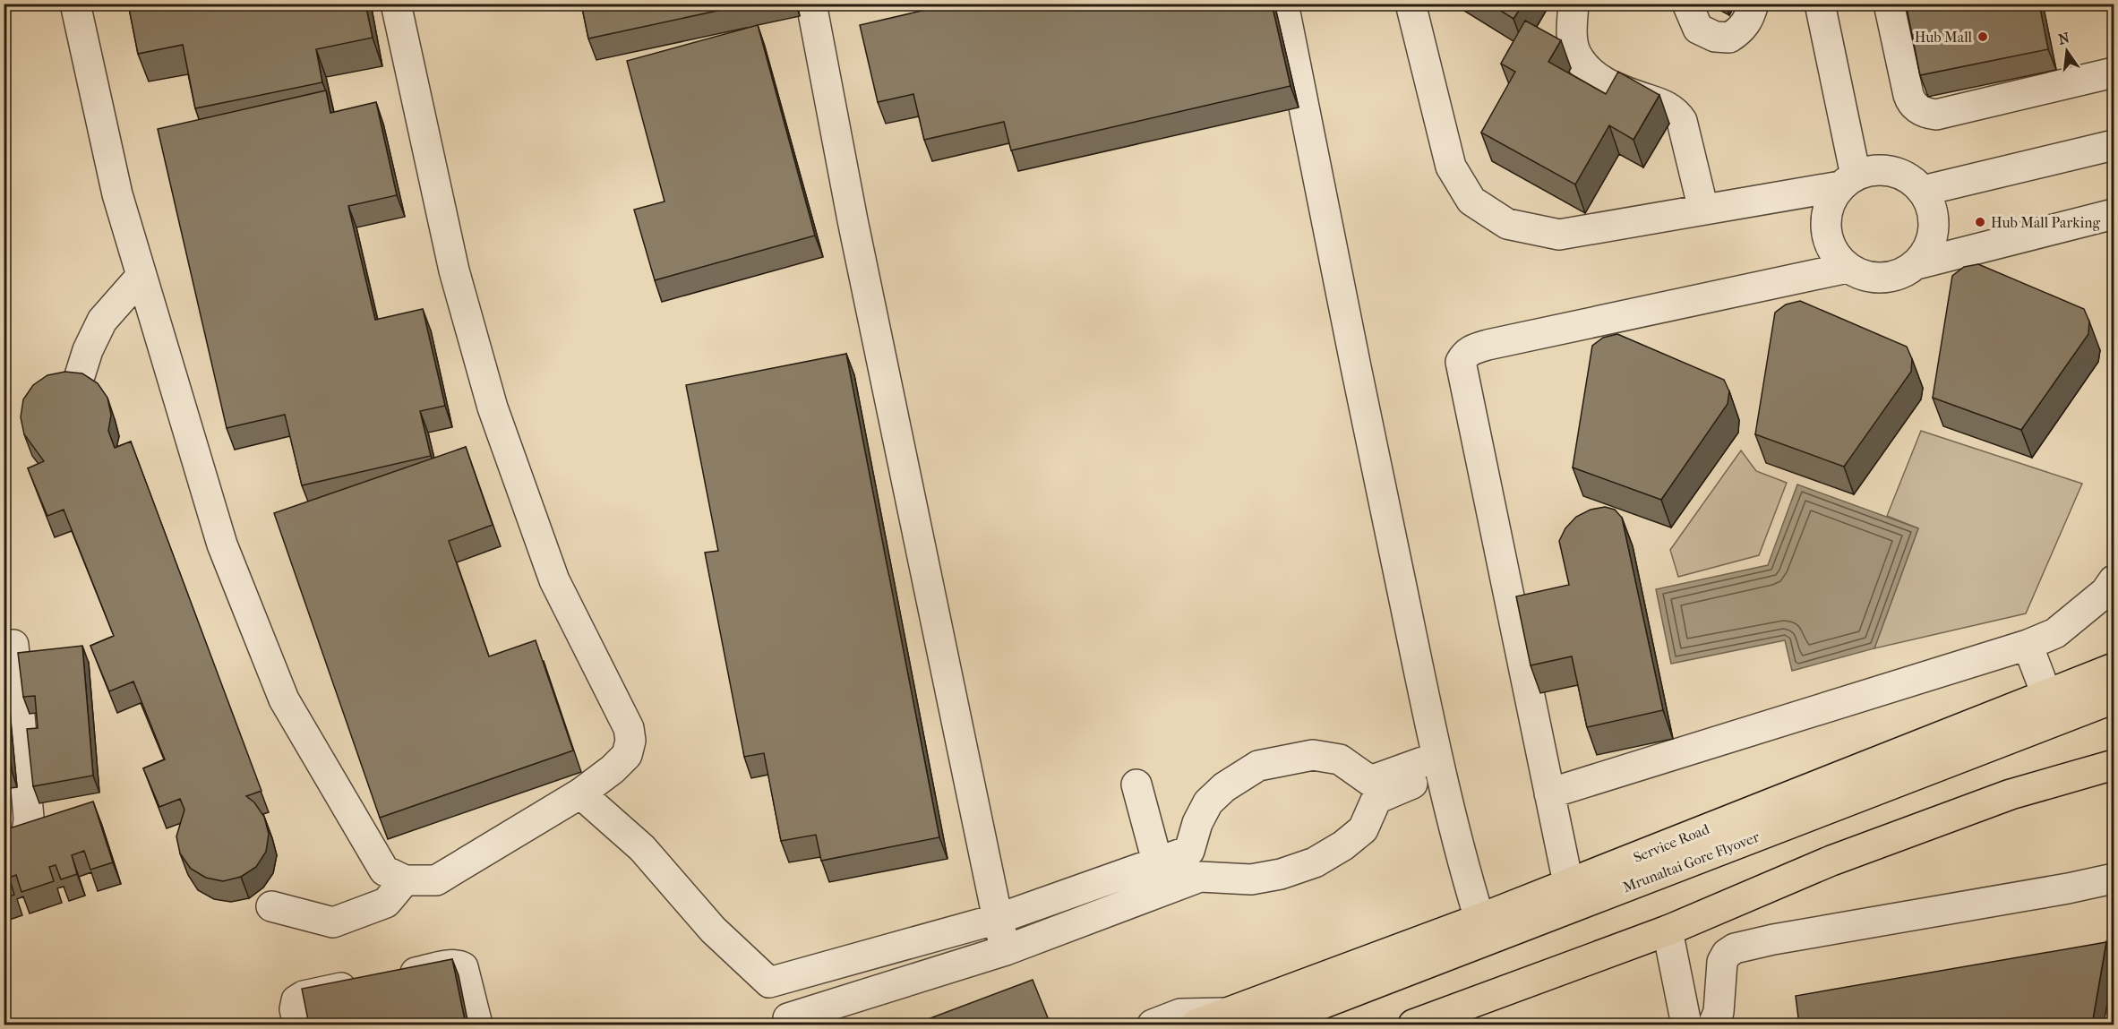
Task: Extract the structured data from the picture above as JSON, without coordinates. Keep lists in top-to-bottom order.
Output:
{
  "streets": {
    "main road": ["Service Road", "Mrunaltai Gore Flyover"]
  },
  "places": ["Hub Mall", "Hub Mall Parking"],
  "north": "top"
}
